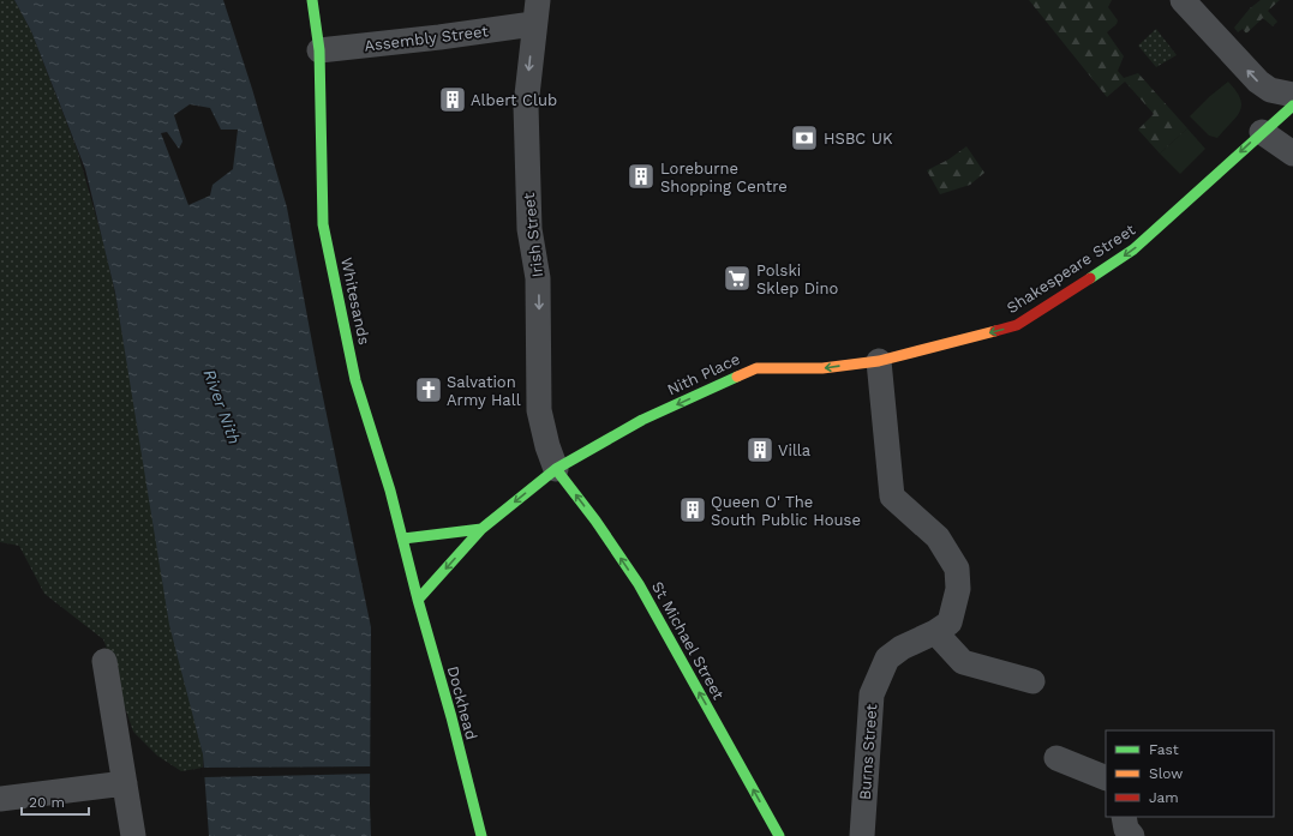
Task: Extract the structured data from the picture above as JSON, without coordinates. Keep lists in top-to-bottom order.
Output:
{
  "streets": {
    "main road": [
      "Shakespeare Street",
      "Whitesands",
      "Nith Place",
      "St Michael Street",
      "Dockhead"
    ],
    "street": ["Assembly Street", "Irish Street", "Burns Street"]
  },
  "crossings": [
    ["Assembly Street", "Irish Street"],
    ["Assembly Street", "Whitesands"],
    ["Irish Street", "Nith Place"],
    ["Irish Street", "St Michael Street"],
    ["Shakespeare Street", "Nith Place"],
    ["Shakespeare Street", "Burns Street"],
    ["Whitesands", "Nith Place"],
    ["Whitesands", "Dockhead"],
    ["Nith Place", "St Michael Street"],
    ["Nith Place", "Dockhead"],
    ["Nith Place", "Burns Street"]
  ],
  "one_way": [
    "Irish Street",
    "Shakespeare Street",
    "Nith Place",
    "St Michael Street"
  ],
  "water": ["River Nith"],
  "places": {
    "building": [
      "Albert Club",
      "Loreburne Shopping Centre",
      "Villa",
      "Queen O' The South Public House"
    ],
    "bank": ["HSBC UK"],
    "supermarket": ["Polski Sklep Dino"],
    "church": ["Salvation Army Hall"]
  },
  "legend": ["Fast", "Slow", "Jam"],
  "scale_bar": "20 m"
}
